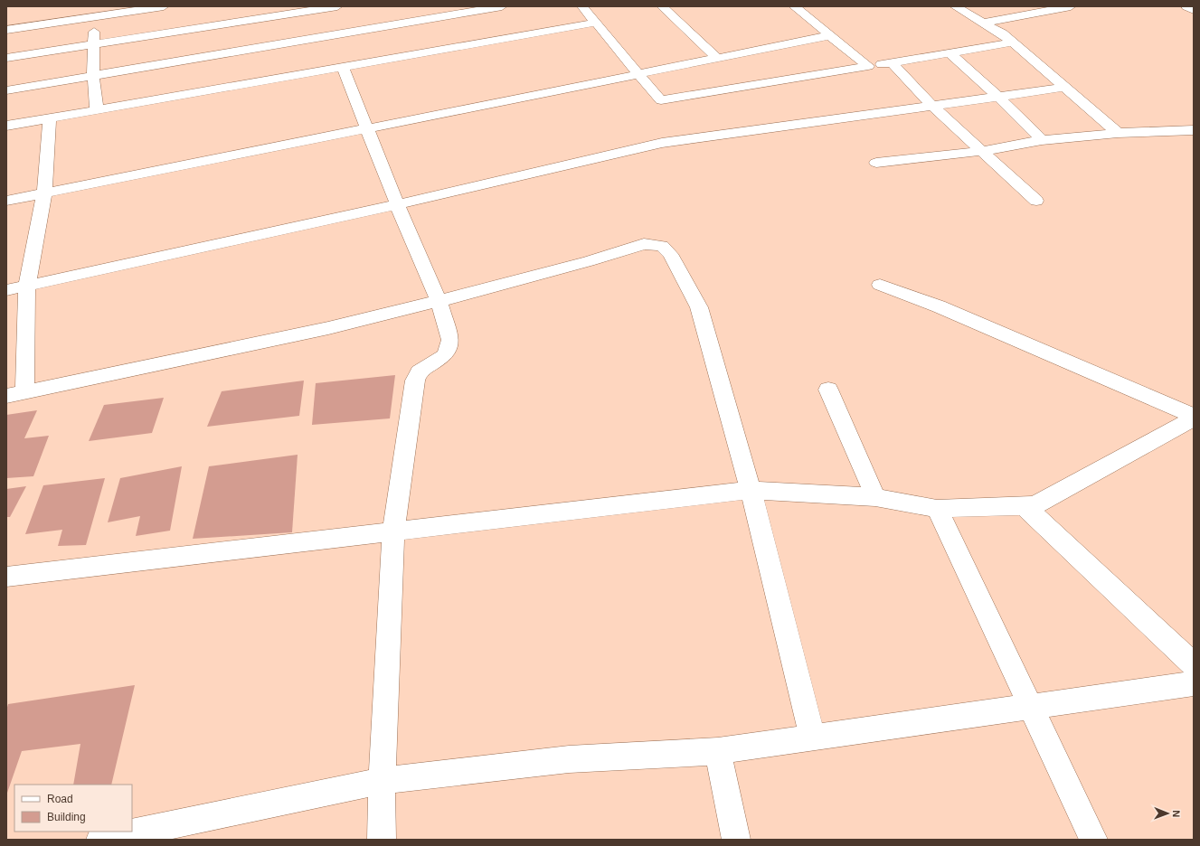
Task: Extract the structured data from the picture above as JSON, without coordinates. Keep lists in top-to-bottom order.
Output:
{
  "legend": ["Road", "Building"],
  "north": "right"
}
